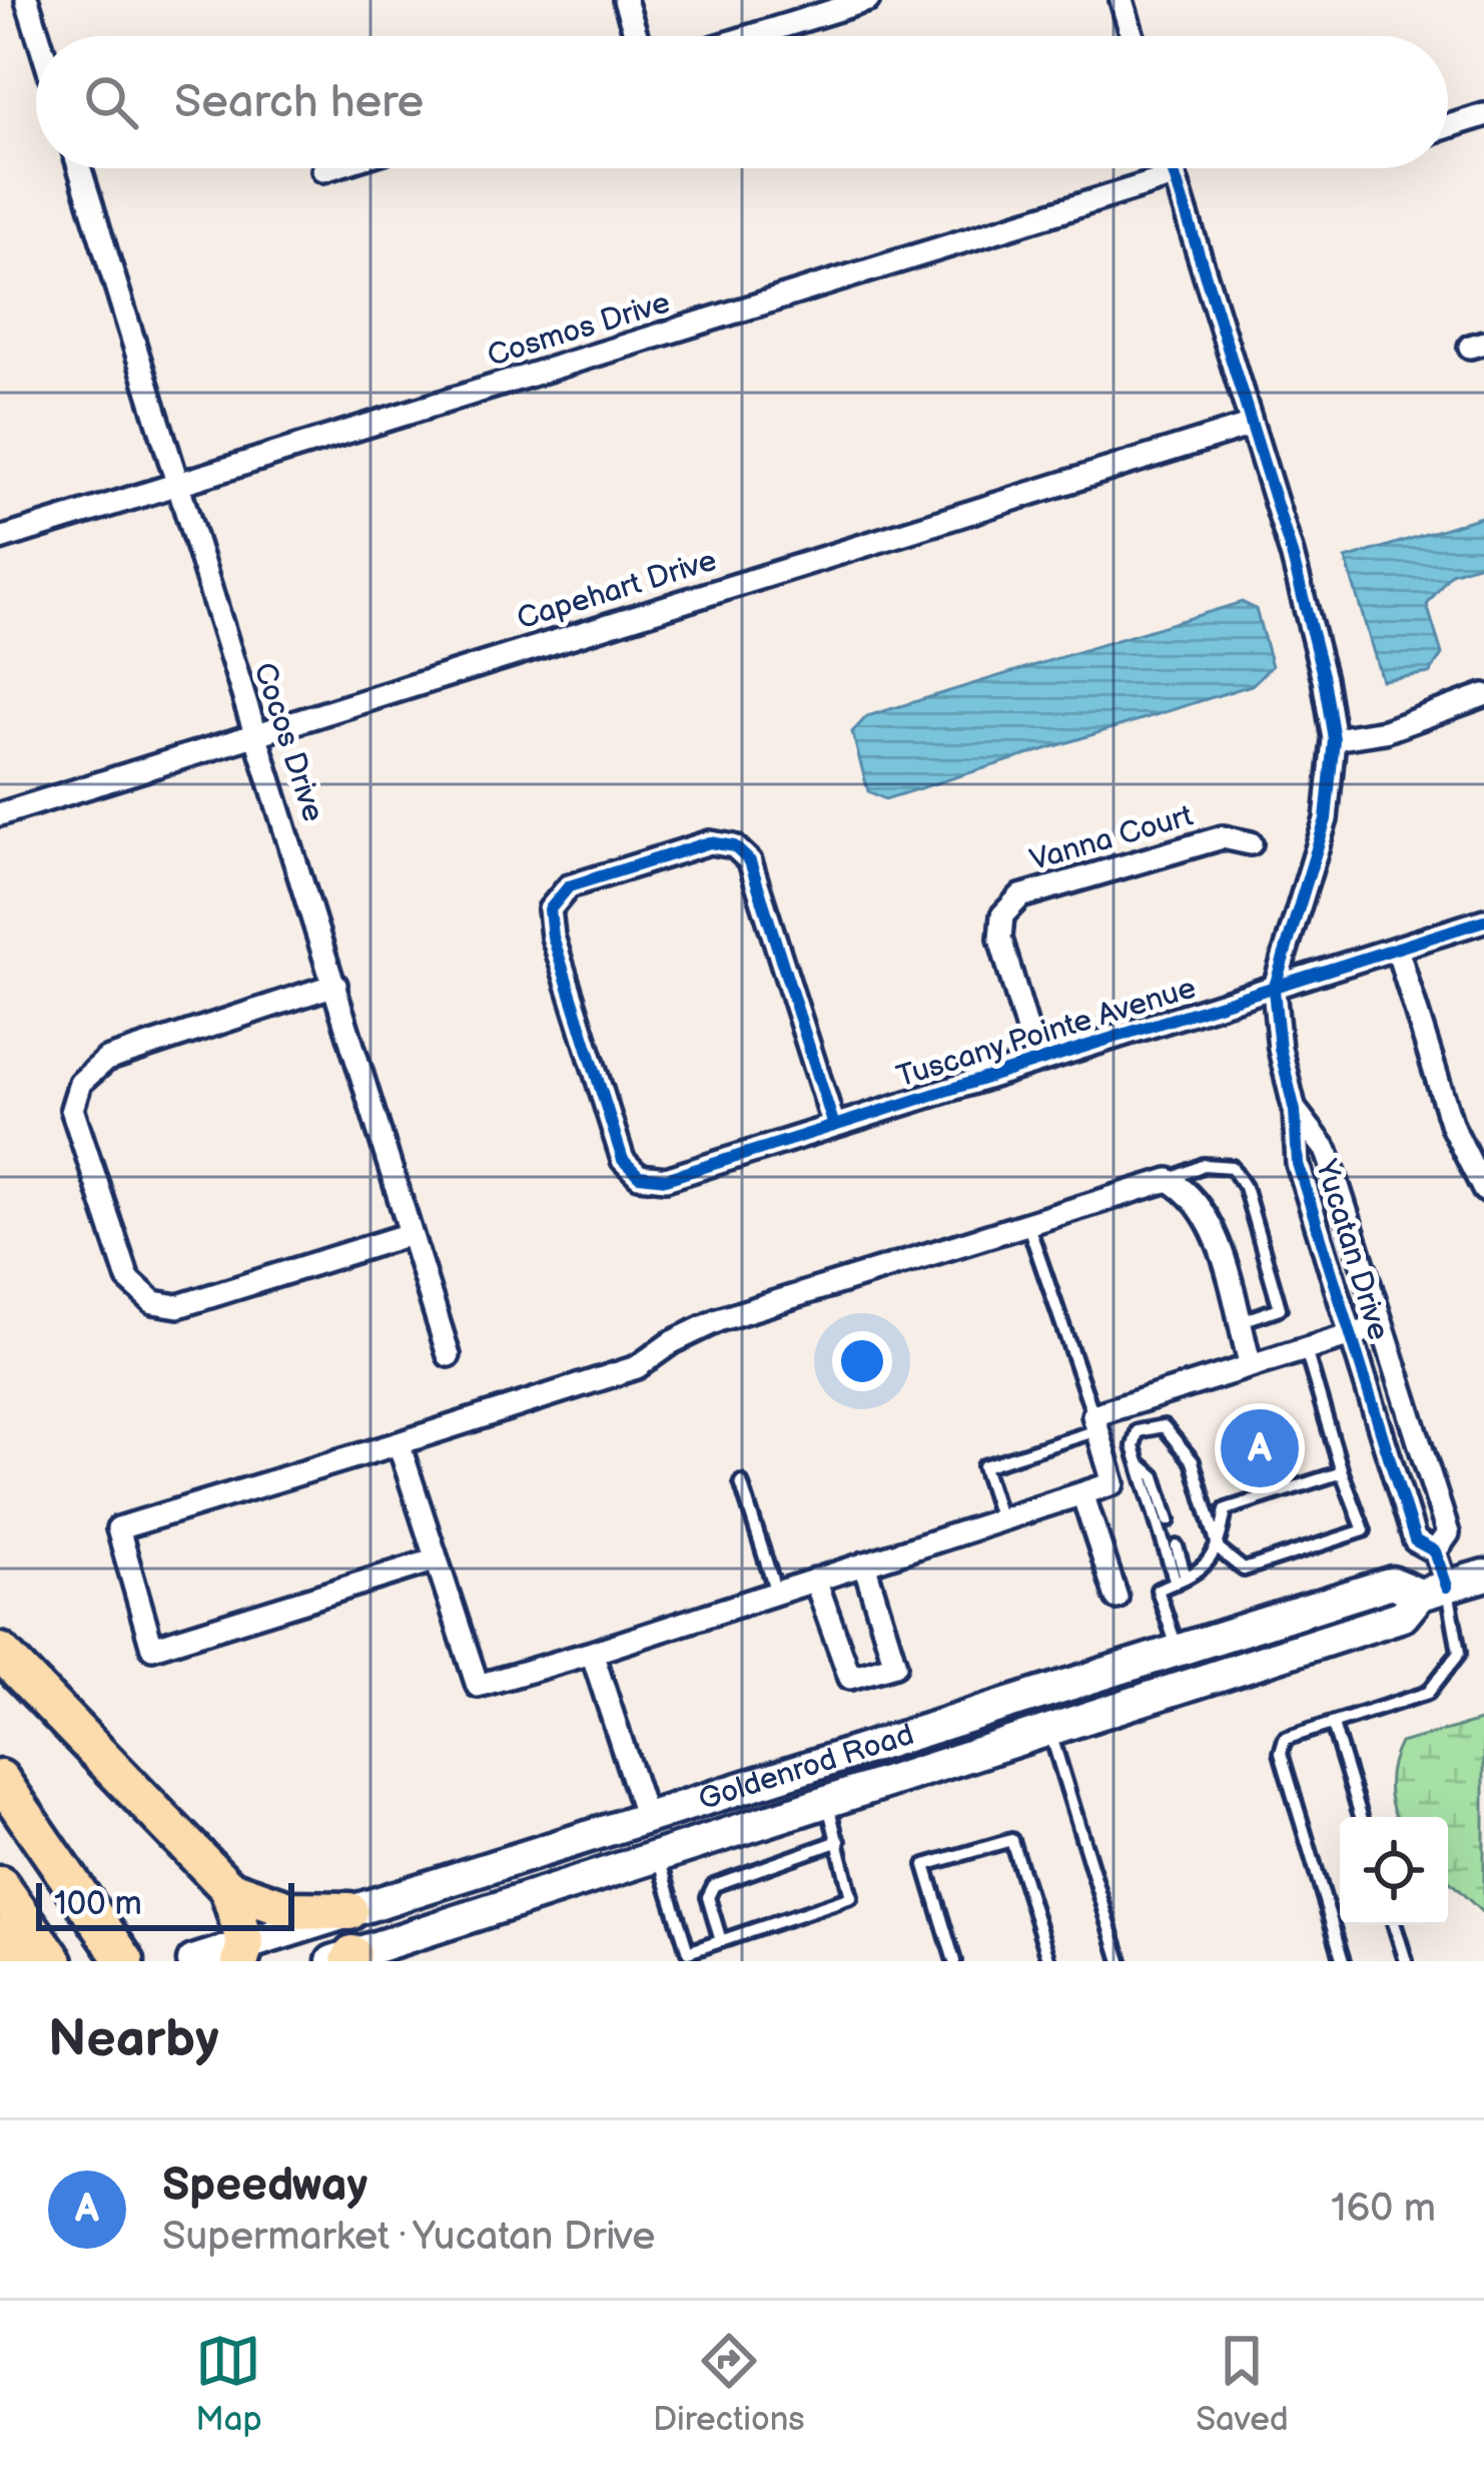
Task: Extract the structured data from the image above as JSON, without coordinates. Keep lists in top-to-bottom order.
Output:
{
  "streets": {
    "main road": ["Goldenrod Road"],
    "street": [
      "Cosmos Drive",
      "Capehart Drive",
      "Cocos Drive",
      "Vanna Court",
      "Tuscany Pointe Avenue",
      "Yucatan Drive"
    ]
  },
  "crossings": [
    ["Cosmos Drive", "Cocos Drive"],
    ["Cosmos Drive", "Yucatan Drive"],
    ["Capehart Drive", "Cocos Drive"],
    ["Capehart Drive", "Yucatan Drive"],
    ["Vanna Court", "Tuscany Pointe Avenue"],
    ["Tuscany Pointe Avenue", "Yucatan Drive"],
    ["Yucatan Drive", "Goldenrod Road"]
  ],
  "scale_bar": "100 m",
  "page": {
    "search": "Search here",
    "pins": "A",
    "scale": "100 m",
    "heading": "Nearby",
    "list": [
      {
        "mark": "A",
        "name": "Speedway",
        "note": "Supermarket · Yucatan Drive",
        "value": "160 m"
      }
    ],
    "nav": ["Map", "Directions", "Saved"]
  }
}
